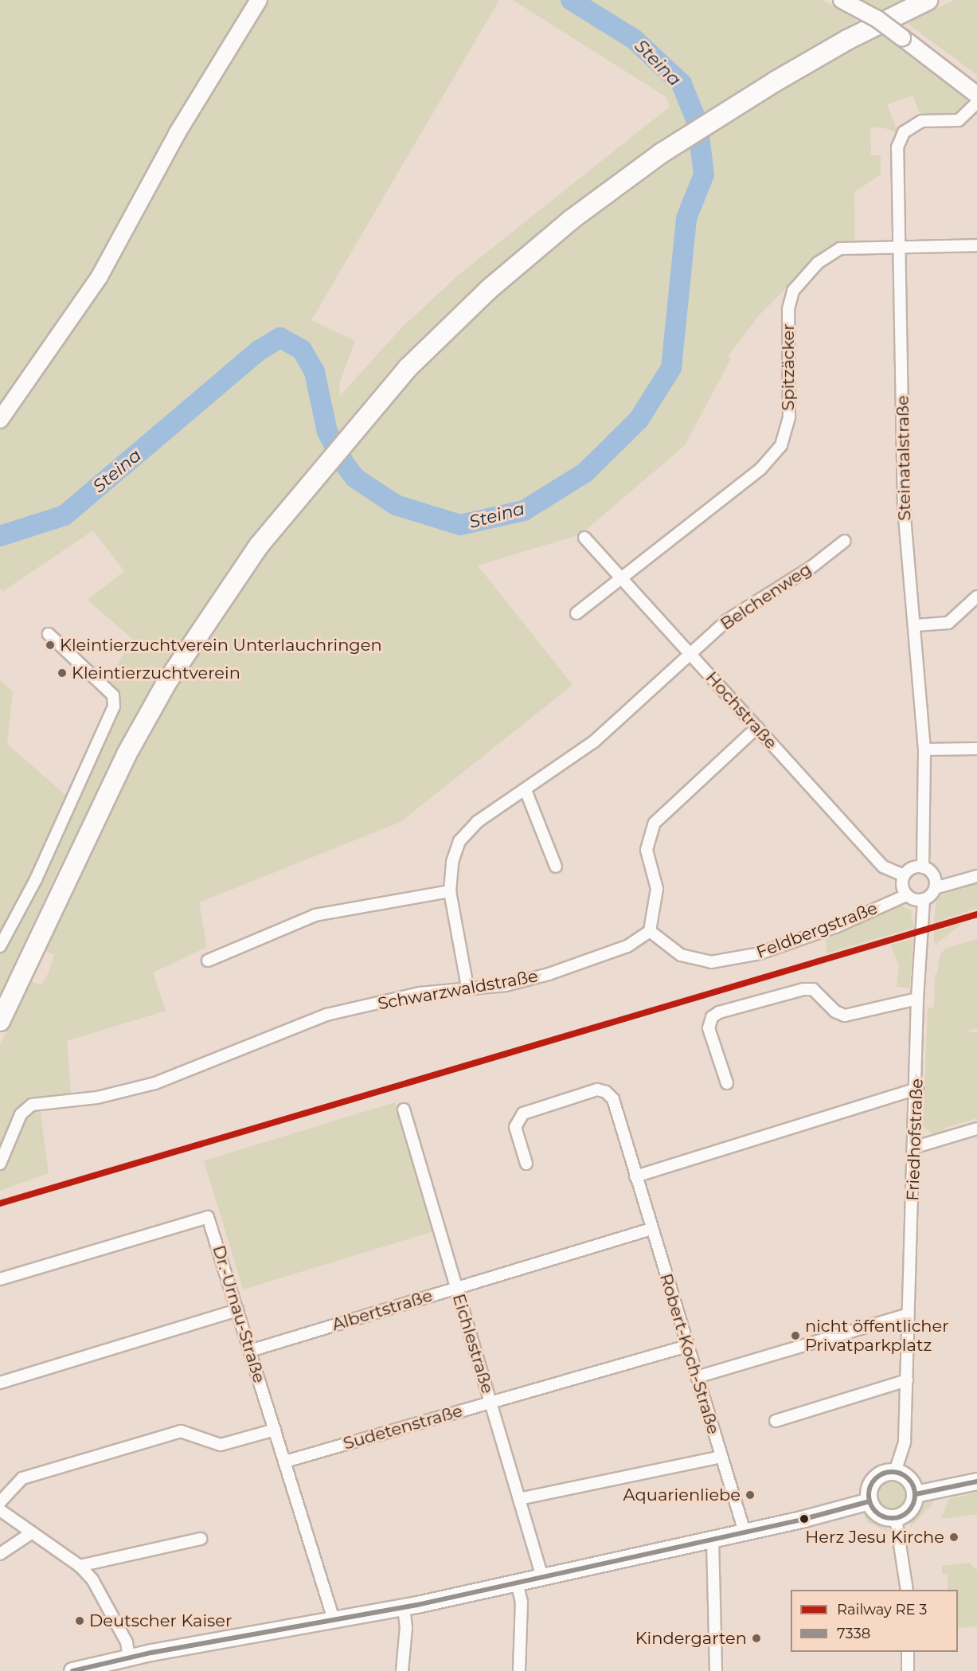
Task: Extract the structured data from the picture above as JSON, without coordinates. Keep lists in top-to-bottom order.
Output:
{
  "streets": {
    "street": [
      "Spitzäcker",
      "Steinatalstraße",
      "Belchenweg",
      "Hochstraße",
      "Feldbergstraße",
      "Schwarzwaldstraße",
      "Friedhofstraße",
      "Albertstraße",
      "Dr.-Urnau-Straße",
      "Eichlestraße",
      "Robert-Koch-Straße",
      "Sudetenstraße"
    ]
  },
  "crossings": [
    ["Spitzäcker", "Steinatalstraße"],
    ["Spitzäcker", "Hochstraße"],
    ["Steinatalstraße", "Hochstraße"],
    ["Steinatalstraße", "Feldbergstraße"],
    ["Steinatalstraße", "Friedhofstraße"],
    ["Belchenweg", "Hochstraße"],
    ["Belchenweg", "Schwarzwaldstraße"],
    ["Hochstraße", "Feldbergstraße"],
    ["Hochstraße", "Friedhofstraße"],
    ["Feldbergstraße", "Schwarzwaldstraße"],
    ["Feldbergstraße", "Friedhofstraße"],
    ["Albertstraße", "Dr.-Urnau-Straße"],
    ["Albertstraße", "Eichlestraße"],
    ["Albertstraße", "Robert-Koch-Straße"],
    ["Dr.-Urnau-Straße", "Sudetenstraße"],
    ["Eichlestraße", "Sudetenstraße"],
    ["Robert-Koch-Straße", "Sudetenstraße"]
  ],
  "water": ["Steina"],
  "places": [
    "Kleintierzuchtverein Unterlauchringen",
    "Kleintierzuchtverein",
    "nicht öffentlicher Privatparkplatz",
    "Aquarienliebe",
    "Herz Jesu Kirche",
    "Deutscher Kaiser",
    "Kindergarten"
  ],
  "lines": ["transit line 7338"],
  "legend": ["Railway RE 3", "7338"]
}
